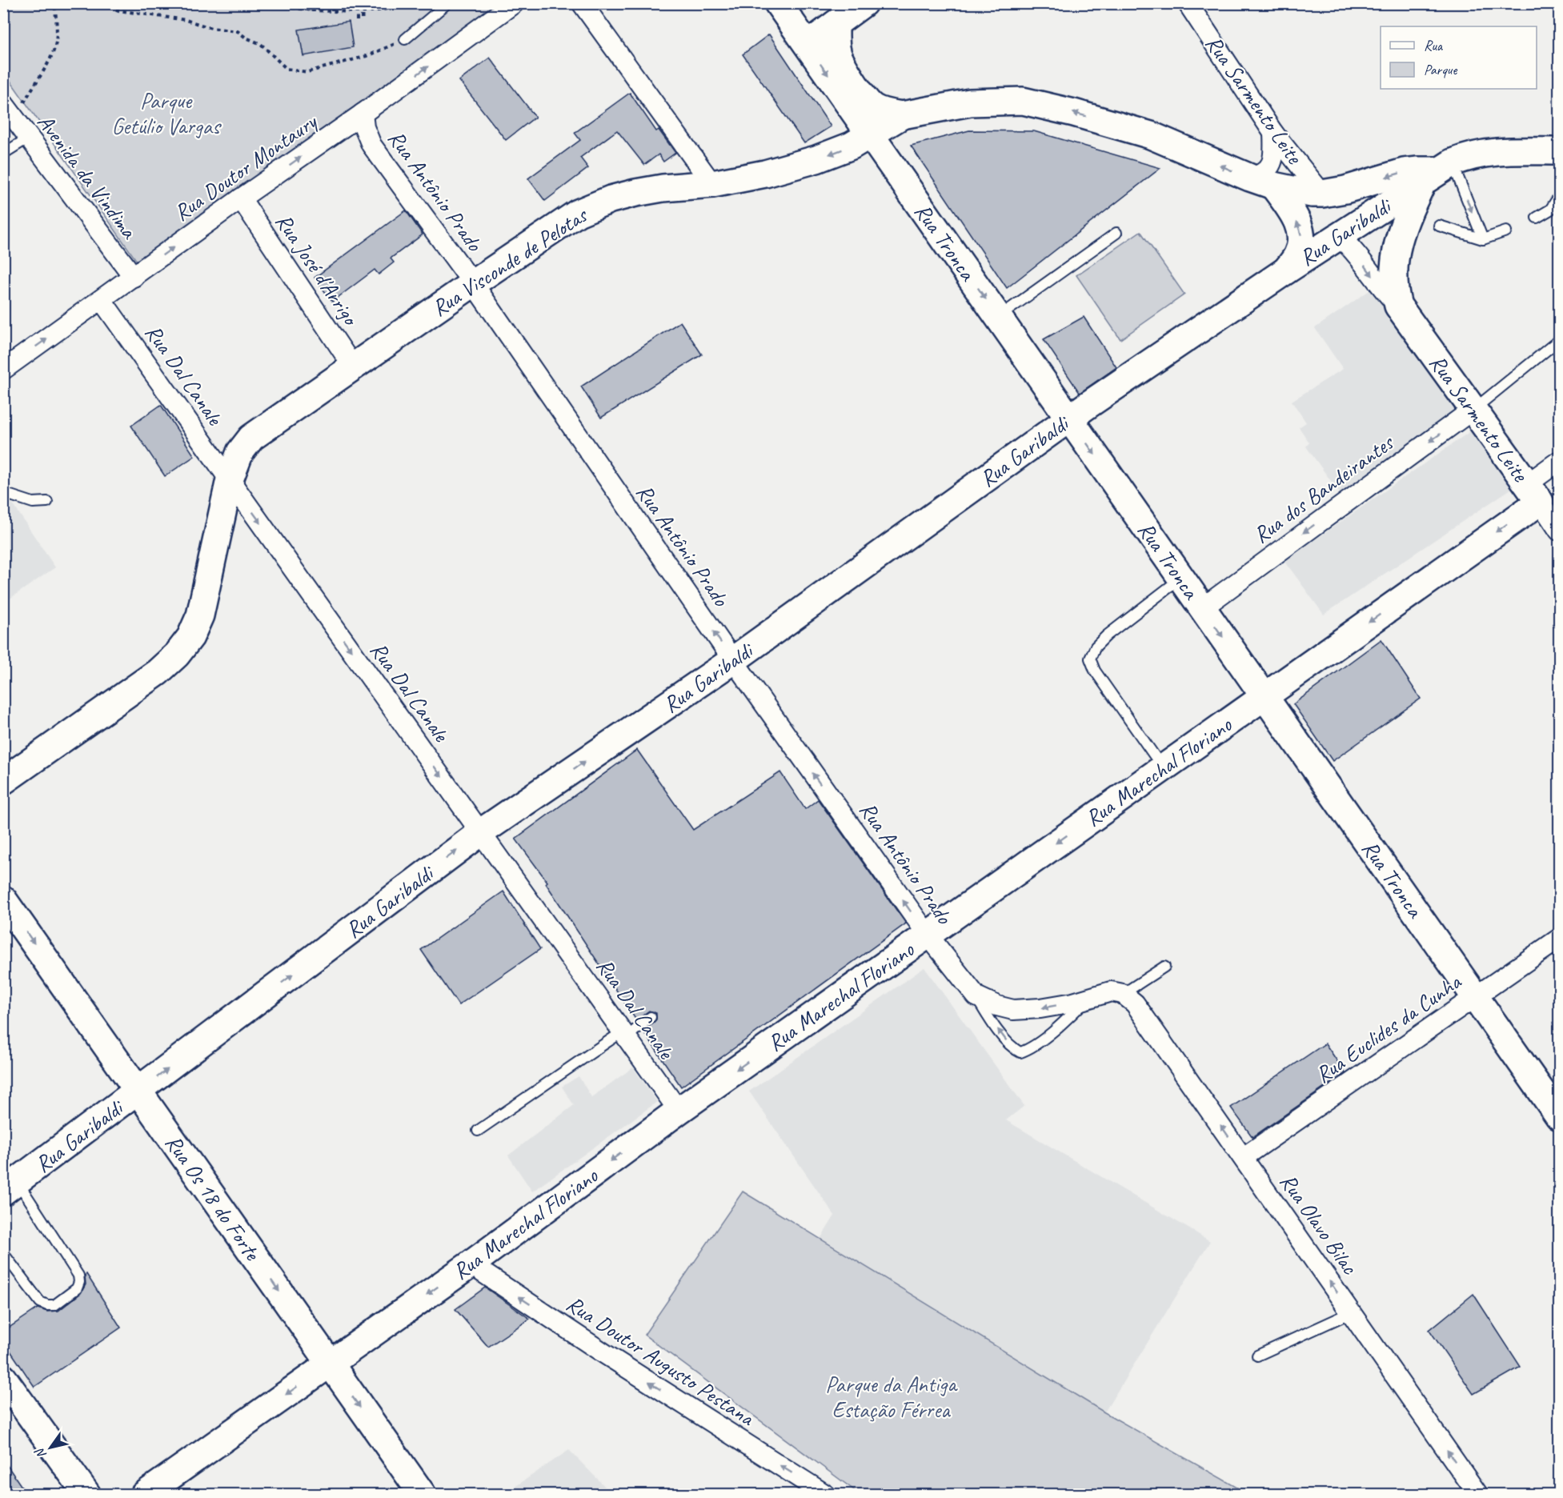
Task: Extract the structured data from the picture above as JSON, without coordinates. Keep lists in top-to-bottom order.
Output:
{
  "streets": {
    "street": [
      "Rua Sarmento Leite",
      "Rua Doutor Montaury",
      "Avenida da Vindima",
      "Rua Antônio Prado",
      "Rua Garibaldi",
      "Rua Tronca",
      "Rua Visconde de Pelotas",
      "Rua José d'Arrigo",
      "Rua Dal Canale",
      "Rua dos Bandeirantes",
      "Rua Marechal Floriano",
      "Rua Euclides da Cunha",
      "Rua Os 18 do Forte",
      "Rua Olavo Bilac",
      "Rua Doutor Augusto Pestana"
    ]
  },
  "crossings": [
    ["Rua Sarmento Leite", "Rua Garibaldi"],
    ["Rua Sarmento Leite", "Rua Visconde de Pelotas"],
    ["Rua Sarmento Leite", "Rua dos Bandeirantes"],
    ["Rua Sarmento Leite", "Rua Marechal Floriano"],
    ["Rua Doutor Montaury", "Avenida da Vindima"],
    ["Rua Doutor Montaury", "Rua Antônio Prado"],
    ["Rua Doutor Montaury", "Rua José d'Arrigo"],
    ["Rua Doutor Montaury", "Rua Dal Canale"],
    ["Rua Antônio Prado", "Rua Garibaldi"],
    ["Rua Antônio Prado", "Rua Visconde de Pelotas"],
    ["Rua Antônio Prado", "Rua Marechal Floriano"],
    ["Rua Antônio Prado", "Rua Olavo Bilac"],
    ["Rua Garibaldi", "Rua Tronca"],
    ["Rua Garibaldi", "Rua Visconde de Pelotas"],
    ["Rua Garibaldi", "Rua Dal Canale"],
    ["Rua Garibaldi", "Rua Os 18 do Forte"],
    ["Rua Tronca", "Rua Visconde de Pelotas"],
    ["Rua Tronca", "Rua dos Bandeirantes"],
    ["Rua Tronca", "Rua Marechal Floriano"],
    ["Rua Tronca", "Rua Euclides da Cunha"],
    ["Rua Visconde de Pelotas", "Rua José d'Arrigo"],
    ["Rua Visconde de Pelotas", "Rua Dal Canale"],
    ["Rua Dal Canale", "Rua Marechal Floriano"],
    ["Rua Marechal Floriano", "Rua Os 18 do Forte"],
    ["Rua Marechal Floriano", "Rua Doutor Augusto Pestana"],
    ["Rua Euclides da Cunha", "Rua Olavo Bilac"]
  ],
  "one_way": [
    "Rua Doutor Montaury",
    "Rua Antônio Prado",
    "Rua Garibaldi",
    "Rua Tronca",
    "Rua Visconde de Pelotas",
    "Rua Dal Canale",
    "Rua dos Bandeirantes",
    "Rua Marechal Floriano",
    "Rua Os 18 do Forte",
    "Rua Olavo Bilac",
    "Rua Doutor Augusto Pestana"
  ],
  "parks": ["Parque Getúlio Vargas", "Parque da Antiga Estação Férrea"],
  "legend": ["Rua", "Parque"],
  "north": "bottom left"
}
